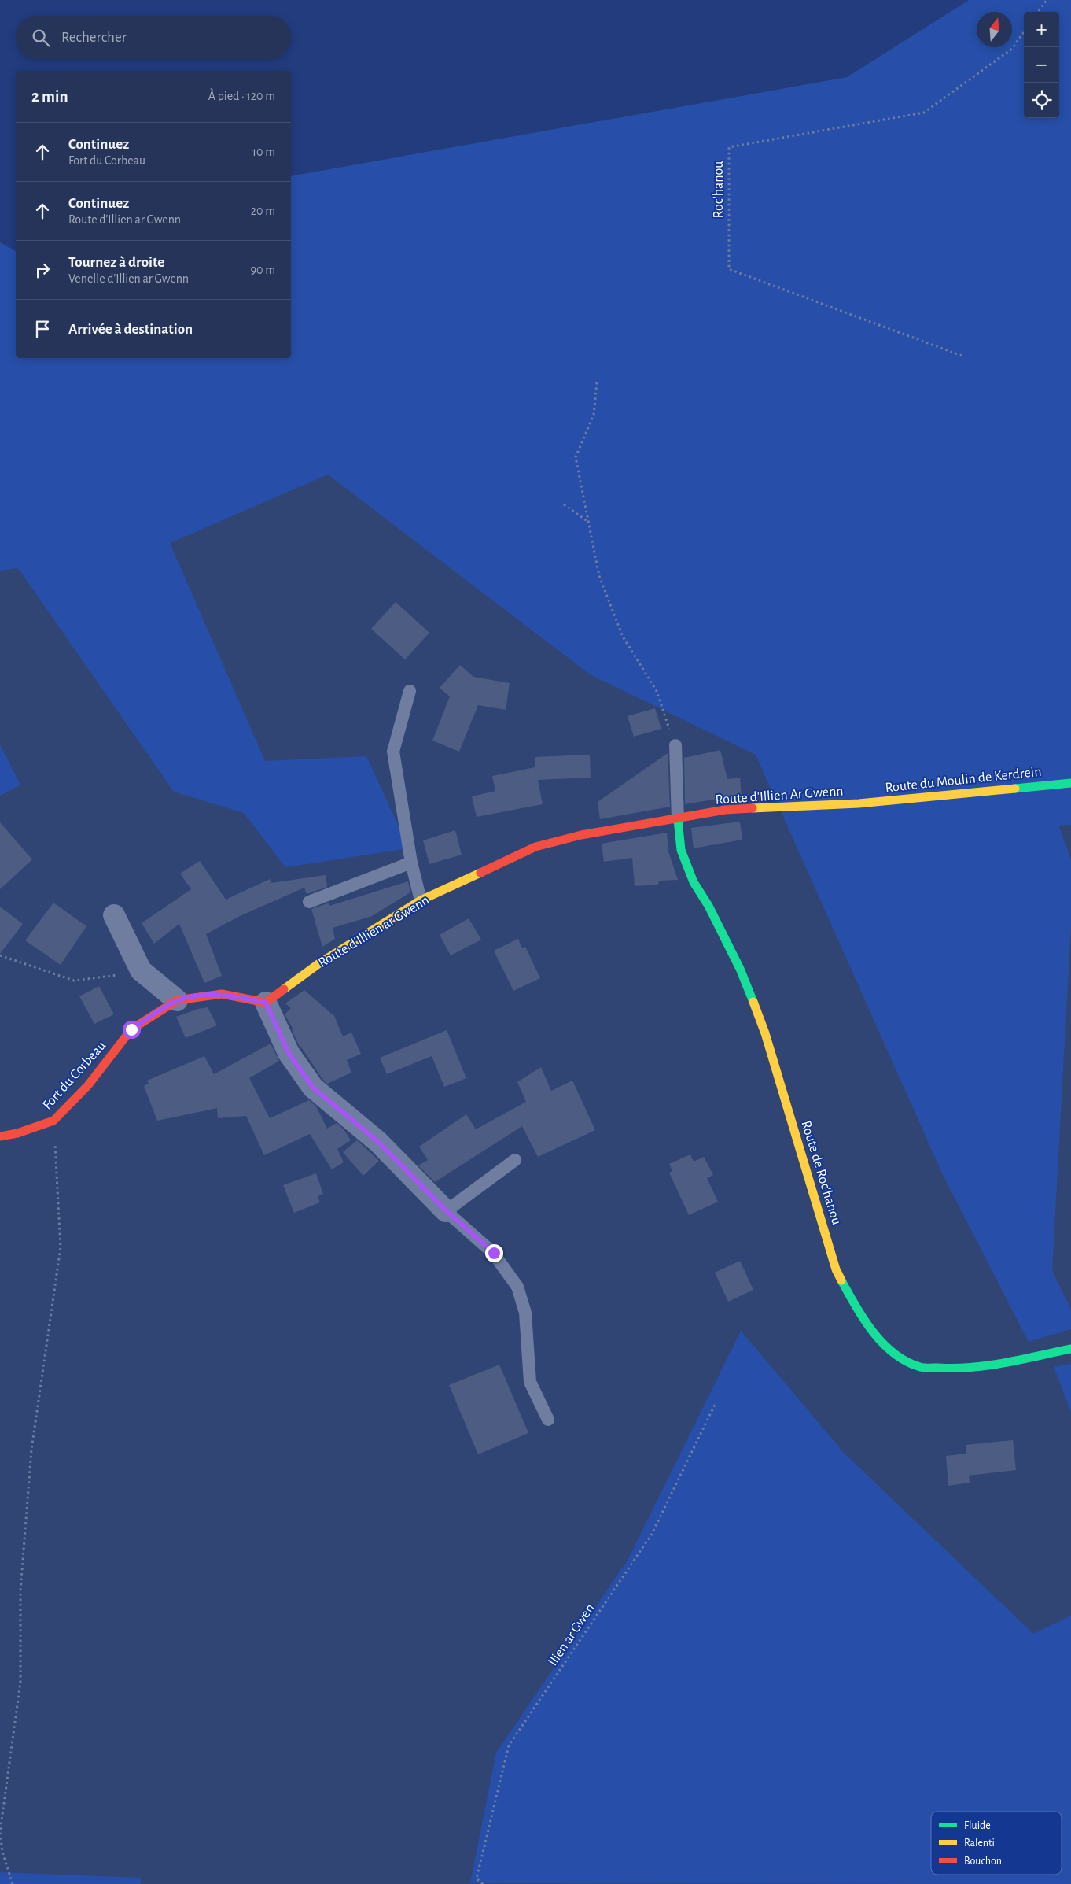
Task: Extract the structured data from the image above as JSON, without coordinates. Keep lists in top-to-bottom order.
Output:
{
  "streets": {
    "street": [
      "Route du Moulin de Kerdrein",
      "Route d'Illien Ar Gwenn",
      "Route d'Illien ar Gwenn",
      "Fort du Corbeau",
      "Route de Roc'hanou"
    ],
    "path": ["Roc'hanou", "Ilien ar Gwen"]
  },
  "crossings": [
    ["Route du Moulin de Kerdrein", "Route d'Illien Ar Gwenn"],
    ["Route d'Illien Ar Gwenn", "Route d'Illien ar Gwenn"],
    ["Route d'Illien Ar Gwenn", "Route de Roc'hanou"],
    ["Route d'Illien ar Gwenn", "Route de Roc'hanou"]
  ],
  "legend": ["Fluide", "Ralenti", "Bouchon"],
  "north": "top",
  "page": {
    "map_buttons": ["+", "−"],
    "search": "Rechercher",
    "heading": ["2 min", "À pied · 120 m"],
    "list": [
      ["Continuez", "Fort du Corbeau", "10 m"],
      ["Continuez", "Route d'Illien ar Gwenn", "20 m"],
      ["Tournez à droite", "Venelle d'Illien ar Gwenn", "90 m"],
      "Arrivée à destination"
    ]
  }
}
